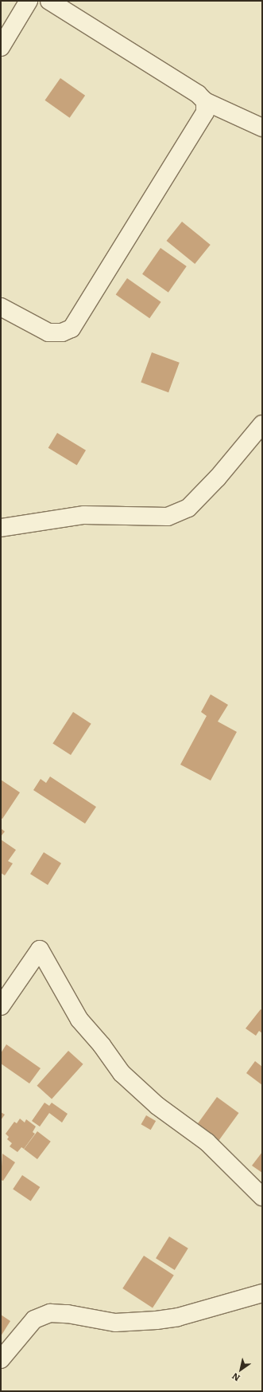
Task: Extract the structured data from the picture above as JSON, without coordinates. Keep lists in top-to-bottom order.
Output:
{
  "north": "bottom left"
}
